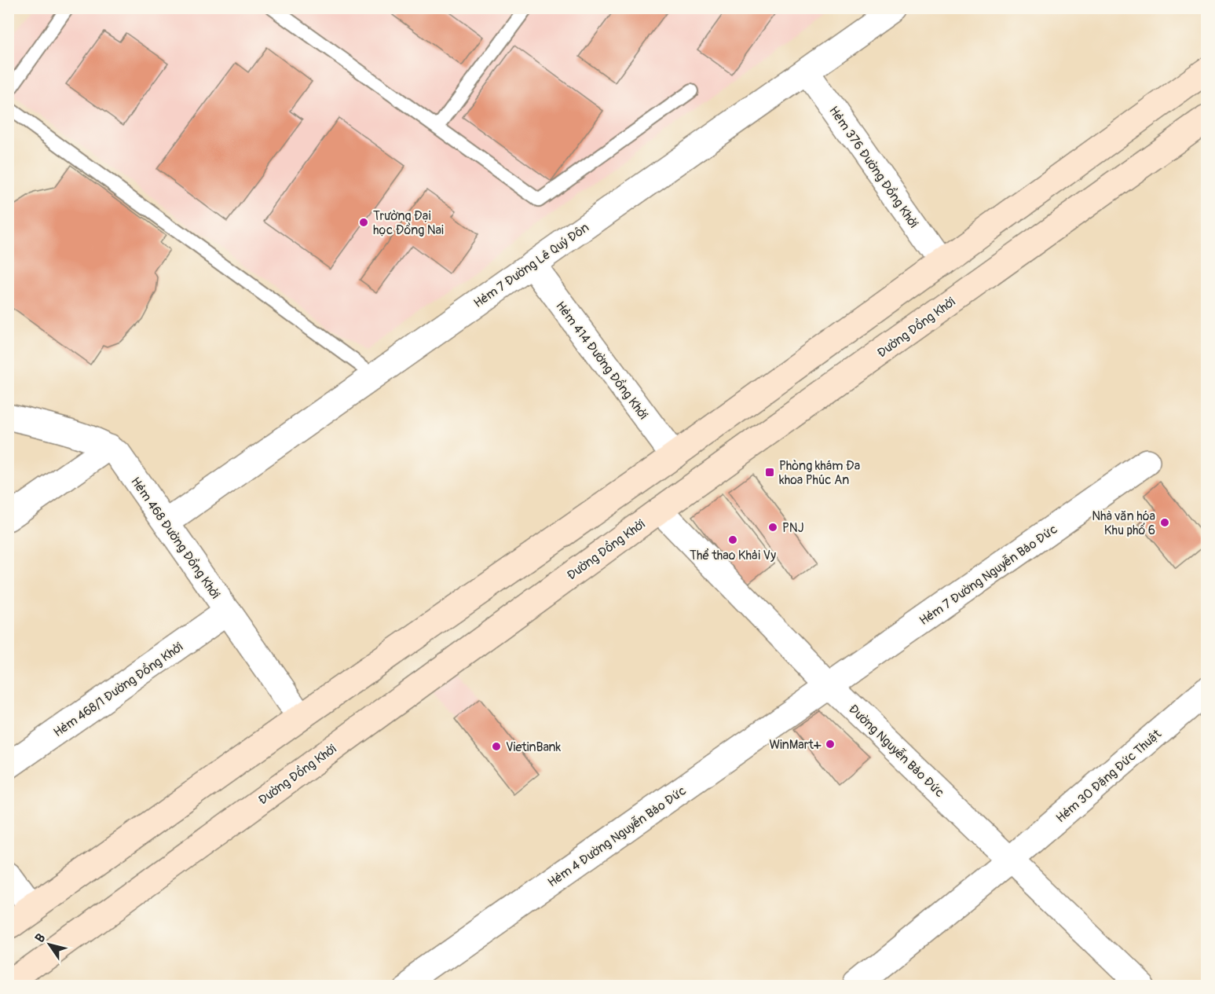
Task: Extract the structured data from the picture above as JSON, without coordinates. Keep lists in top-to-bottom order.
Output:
{
  "streets": {
    "main road": ["Đường Đồng Khởi"],
    "street": [
      "Hẻm 376 Đường Đồng Khởi",
      "Hẻm 7 Đường Lê Quý Đôn",
      "Hẻm 414 Đường Đồng Khởi",
      "Hẻm 468 Đường Đồng Khởi",
      "Hẻm 7 Đường Nguyễn Bảo Đức",
      "Hẻm 468/1 Đường Đồng Khởi",
      "Đường Nguyễn Bảo Đức",
      "Hẻm 30 Đặng Đức Thuật",
      "Hẻm 4 Đường Nguyễn Bảo Đức"
    ]
  },
  "crossings": [
    ["Hẻm 376 Đường Đồng Khởi", "Hẻm 7 Đường Lê Quý Đôn"],
    ["Hẻm 7 Đường Lê Quý Đôn", "Hẻm 414 Đường Đồng Khởi"],
    ["Hẻm 7 Đường Lê Quý Đôn", "Hẻm 468 Đường Đồng Khởi"],
    ["Đường Đồng Khởi", "Đường Nguyễn Bảo Đức"],
    ["Hẻm 468 Đường Đồng Khởi", "Hẻm 468/1 Đường Đồng Khởi"],
    ["Hẻm 7 Đường Nguyễn Bảo Đức", "Đường Nguyễn Bảo Đức"],
    ["Hẻm 7 Đường Nguyễn Bảo Đức", "Hẻm 4 Đường Nguyễn Bảo Đức"],
    ["Đường Nguyễn Bảo Đức", "Hẻm 30 Đặng Đức Thuật"],
    ["Đường Nguyễn Bảo Đức", "Hẻm 4 Đường Nguyễn Bảo Đức"]
  ],
  "places": {
    "other": [
      "Trường Đại học Đồng Nai",
      "Nhà văn hóa Khu phố 6",
      "PNJ",
      "Thể thao Khải Vy",
      "WinMart+",
      "VietinBank"
    ],
    "transit": ["Phòng khám Đa khoa Phúc An"]
  },
  "north": "top left"
}
